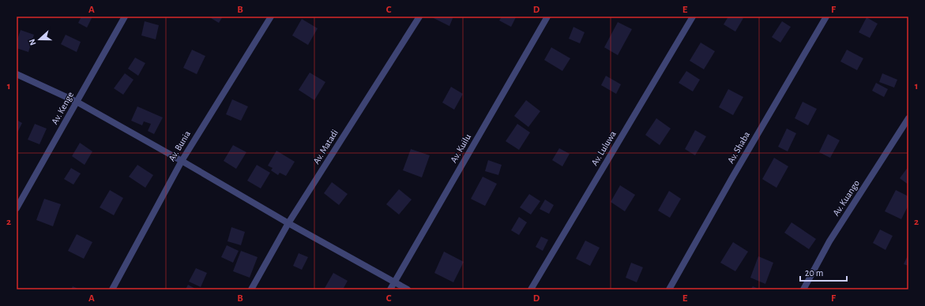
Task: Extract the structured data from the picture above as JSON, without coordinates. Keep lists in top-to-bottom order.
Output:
{
  "streets": {
    "street": [
      "Av. Kenge",
      "Av. Bunia",
      "Av. Matadi",
      "Av. Shaba",
      "Av. Kuilu",
      "Av. Luluwa",
      "Av. Kuango"
    ]
  },
  "scale_bar": "20 m",
  "north": "left",
  "grid": {
    "columns": [
      "A",
      "B",
      "C",
      "D",
      "E",
      "F"
    ],
    "rows": ["1", "2"]
  }
}
